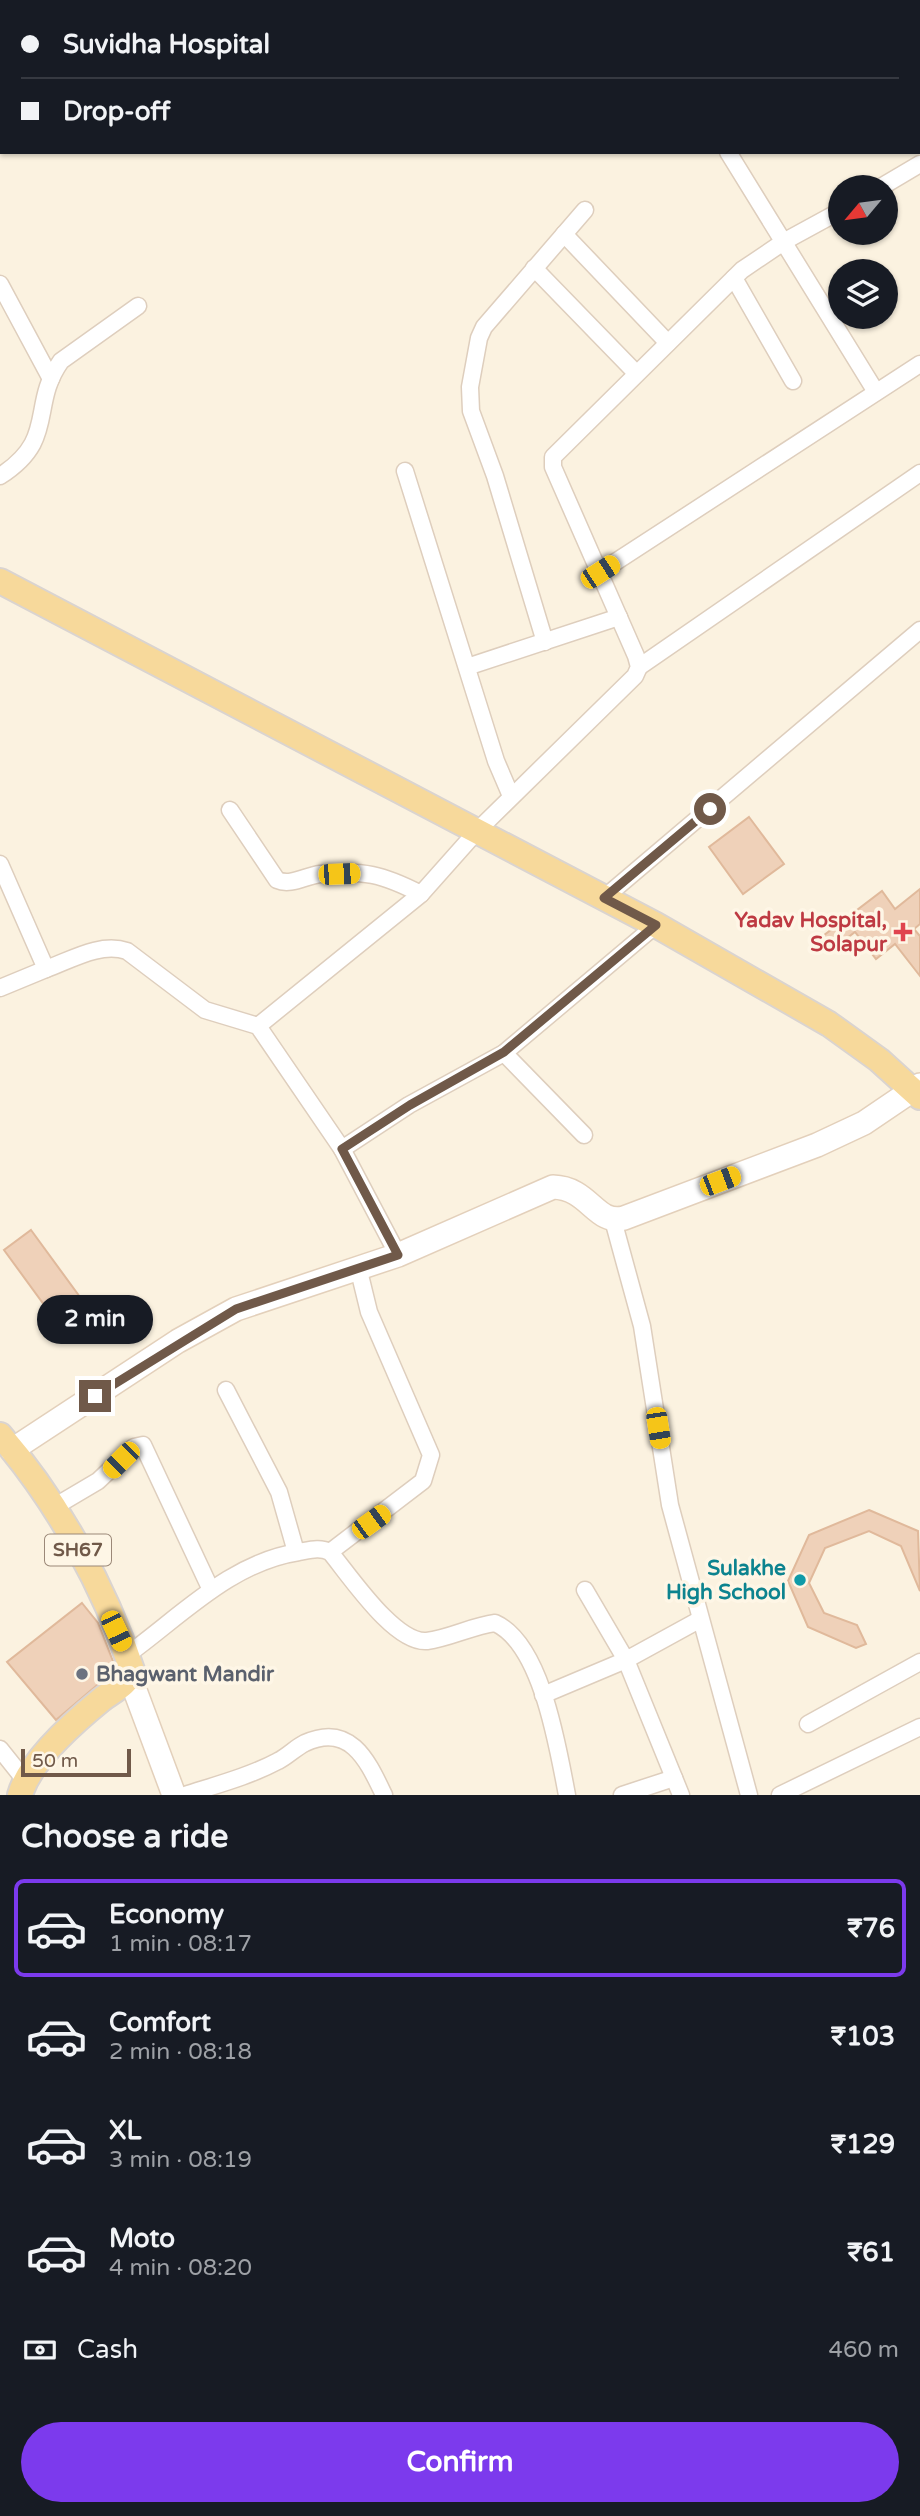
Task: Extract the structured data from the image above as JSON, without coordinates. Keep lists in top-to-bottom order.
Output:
{
  "streets": {
    "main road": ["SH67"]
  },
  "places": {
    "health": ["Yadav Hospital, Solapur"],
    "other": ["Sulakhe High School", "Bhagwant Mandir"]
  },
  "scale_bar": "50 m",
  "north": "bottom left",
  "page": {
    "banner": ["Suvidha Hospital", "Drop-off"],
    "bubble": "2 min",
    "scale": "50 m",
    "heading": "Choose a ride",
    "list": [
      {
        "name": "Economy",
        "note": "1 min · 08:17",
        "value": "₹76"
      },
      {
        "name": "Comfort",
        "note": "2 min · 08:18",
        "value": "₹103"
      },
      {
        "name": "XL",
        "note": "3 min · 08:19",
        "value": "₹129"
      },
      {
        "name": "Moto",
        "note": "4 min · 08:20",
        "value": "₹61"
      }
    ],
    "pay": ["Cash", "460 m"],
    "buttons": "Confirm"
  }
}
